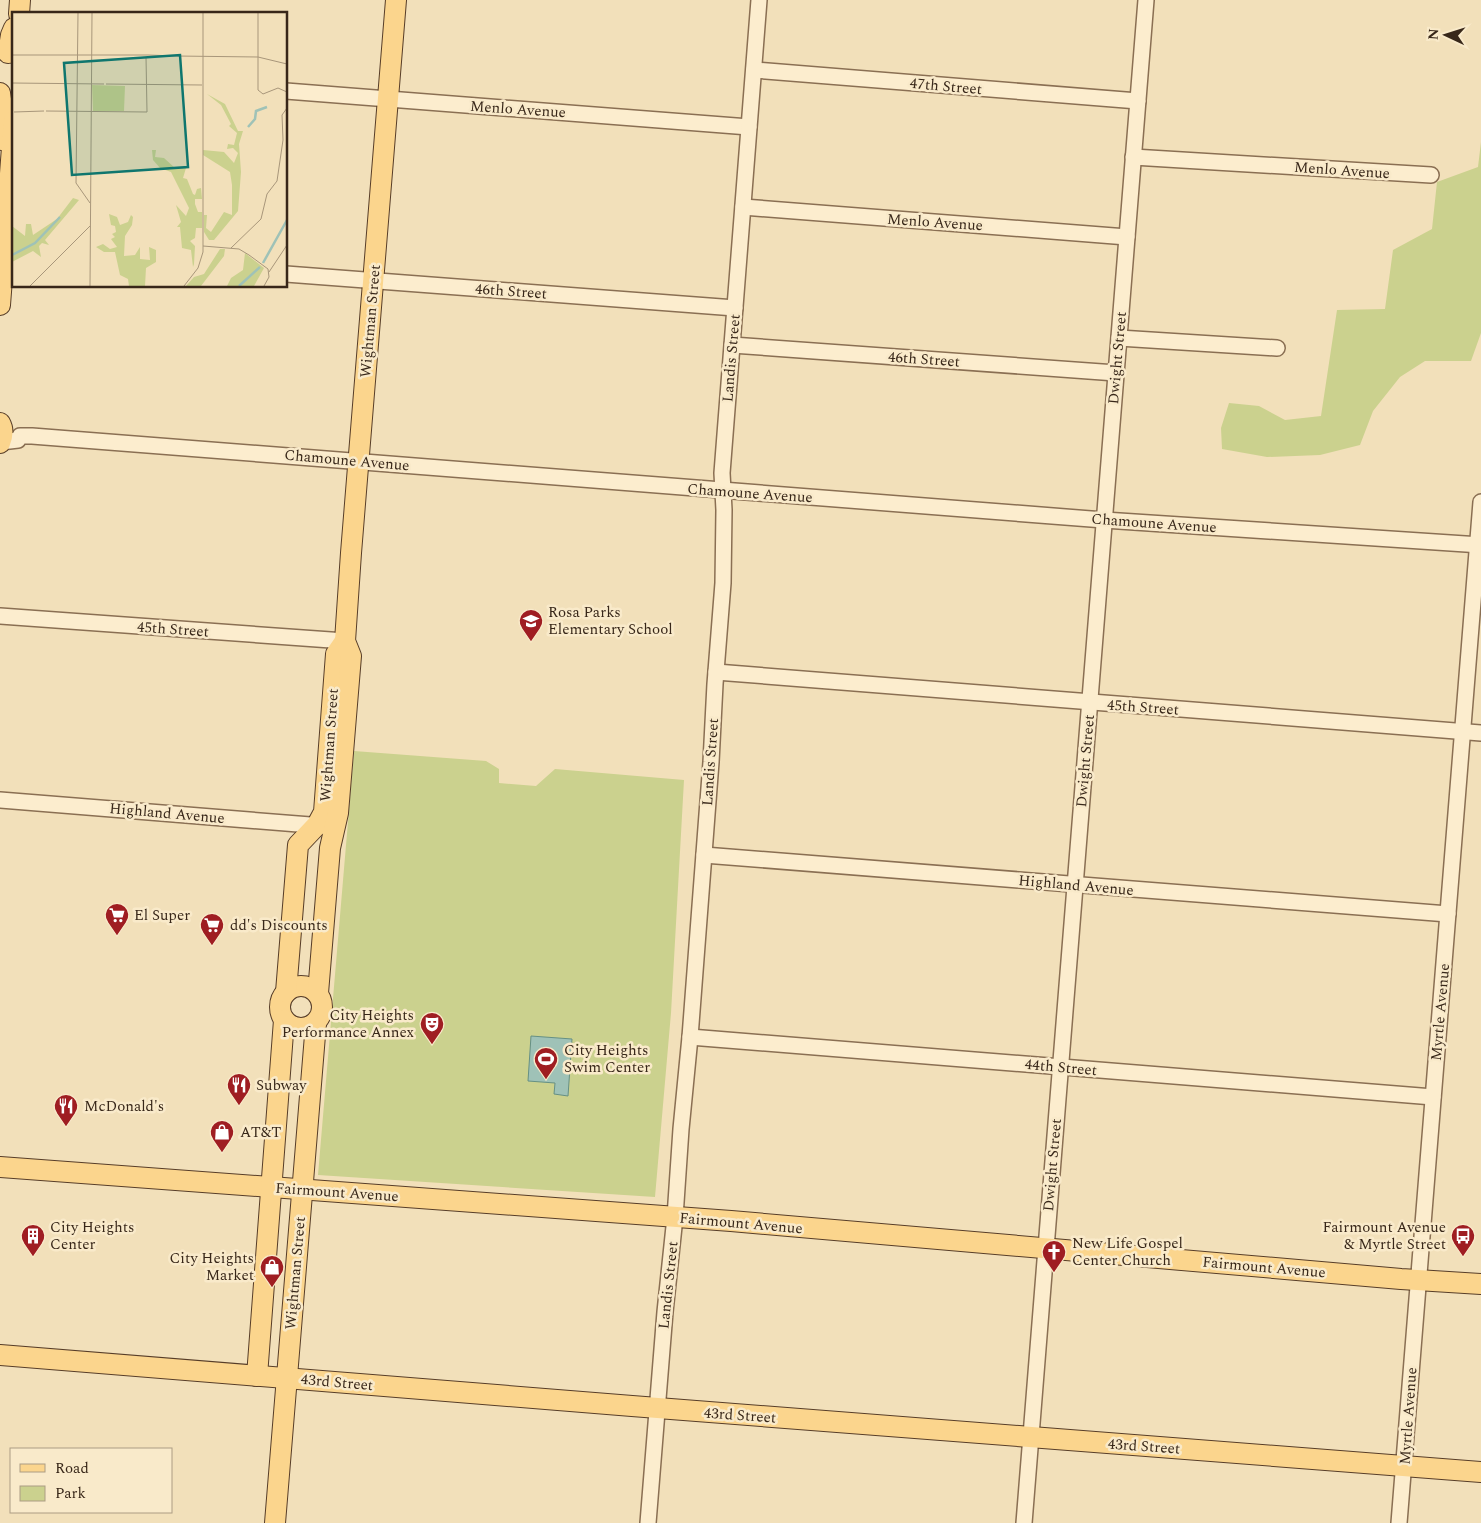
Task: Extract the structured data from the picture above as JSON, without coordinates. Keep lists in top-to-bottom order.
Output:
{
  "streets": {
    "main road": ["Wightman Street", "Fairmount Avenue", "43rd Street"],
    "street": [
      "47th Street",
      "Menlo Avenue",
      "46th Street",
      "Landis Street",
      "Dwight Street",
      "Chamoune Avenue",
      "45th Street",
      "Highland Avenue",
      "Myrtle Avenue",
      "44th Street"
    ]
  },
  "crossings": [
    ["47th Street", "Landis Street"],
    ["47th Street", "Dwight Street"],
    ["Menlo Avenue", "Wightman Street"],
    ["Menlo Avenue", "Landis Street"],
    ["Menlo Avenue", "Dwight Street"],
    ["46th Street", "Wightman Street"],
    ["46th Street", "Landis Street"],
    ["46th Street", "Dwight Street"],
    ["Wightman Street", "Chamoune Avenue"],
    ["Wightman Street", "45th Street"],
    ["Wightman Street", "Highland Avenue"],
    ["Wightman Street", "Fairmount Avenue"],
    ["Wightman Street", "43rd Street"],
    ["Landis Street", "Chamoune Avenue"],
    ["Landis Street", "45th Street"],
    ["Landis Street", "Highland Avenue"],
    ["Landis Street", "44th Street"],
    ["Landis Street", "Fairmount Avenue"],
    ["Landis Street", "43rd Street"],
    ["Dwight Street", "Chamoune Avenue"],
    ["Dwight Street", "45th Street"],
    ["Dwight Street", "Highland Avenue"],
    ["Dwight Street", "44th Street"],
    ["Dwight Street", "Fairmount Avenue"],
    ["Dwight Street", "43rd Street"],
    ["Chamoune Avenue", "Myrtle Avenue"],
    ["45th Street", "Myrtle Avenue"],
    ["Highland Avenue", "Myrtle Avenue"],
    ["Myrtle Avenue", "44th Street"],
    ["Myrtle Avenue", "Fairmount Avenue"],
    ["Myrtle Avenue", "43rd Street"]
  ],
  "places": {
    "school or university": ["Rosa Parks Elementary School"],
    "supermarket": ["El Super", "dd's Discounts"],
    "theatre": ["City Heights Performance Annex"],
    "sports": ["City Heights Swim Center"],
    "restaurant": ["Subway", "McDonald's"],
    "shop": ["AT&T", "City Heights Market"],
    "building": ["City Heights Center"],
    "bus stop": ["Fairmount Avenue & Myrtle Street"],
    "church": ["New Life Gospel Center Church"]
  },
  "legend": ["Road", "Park"],
  "north": "left"
}
